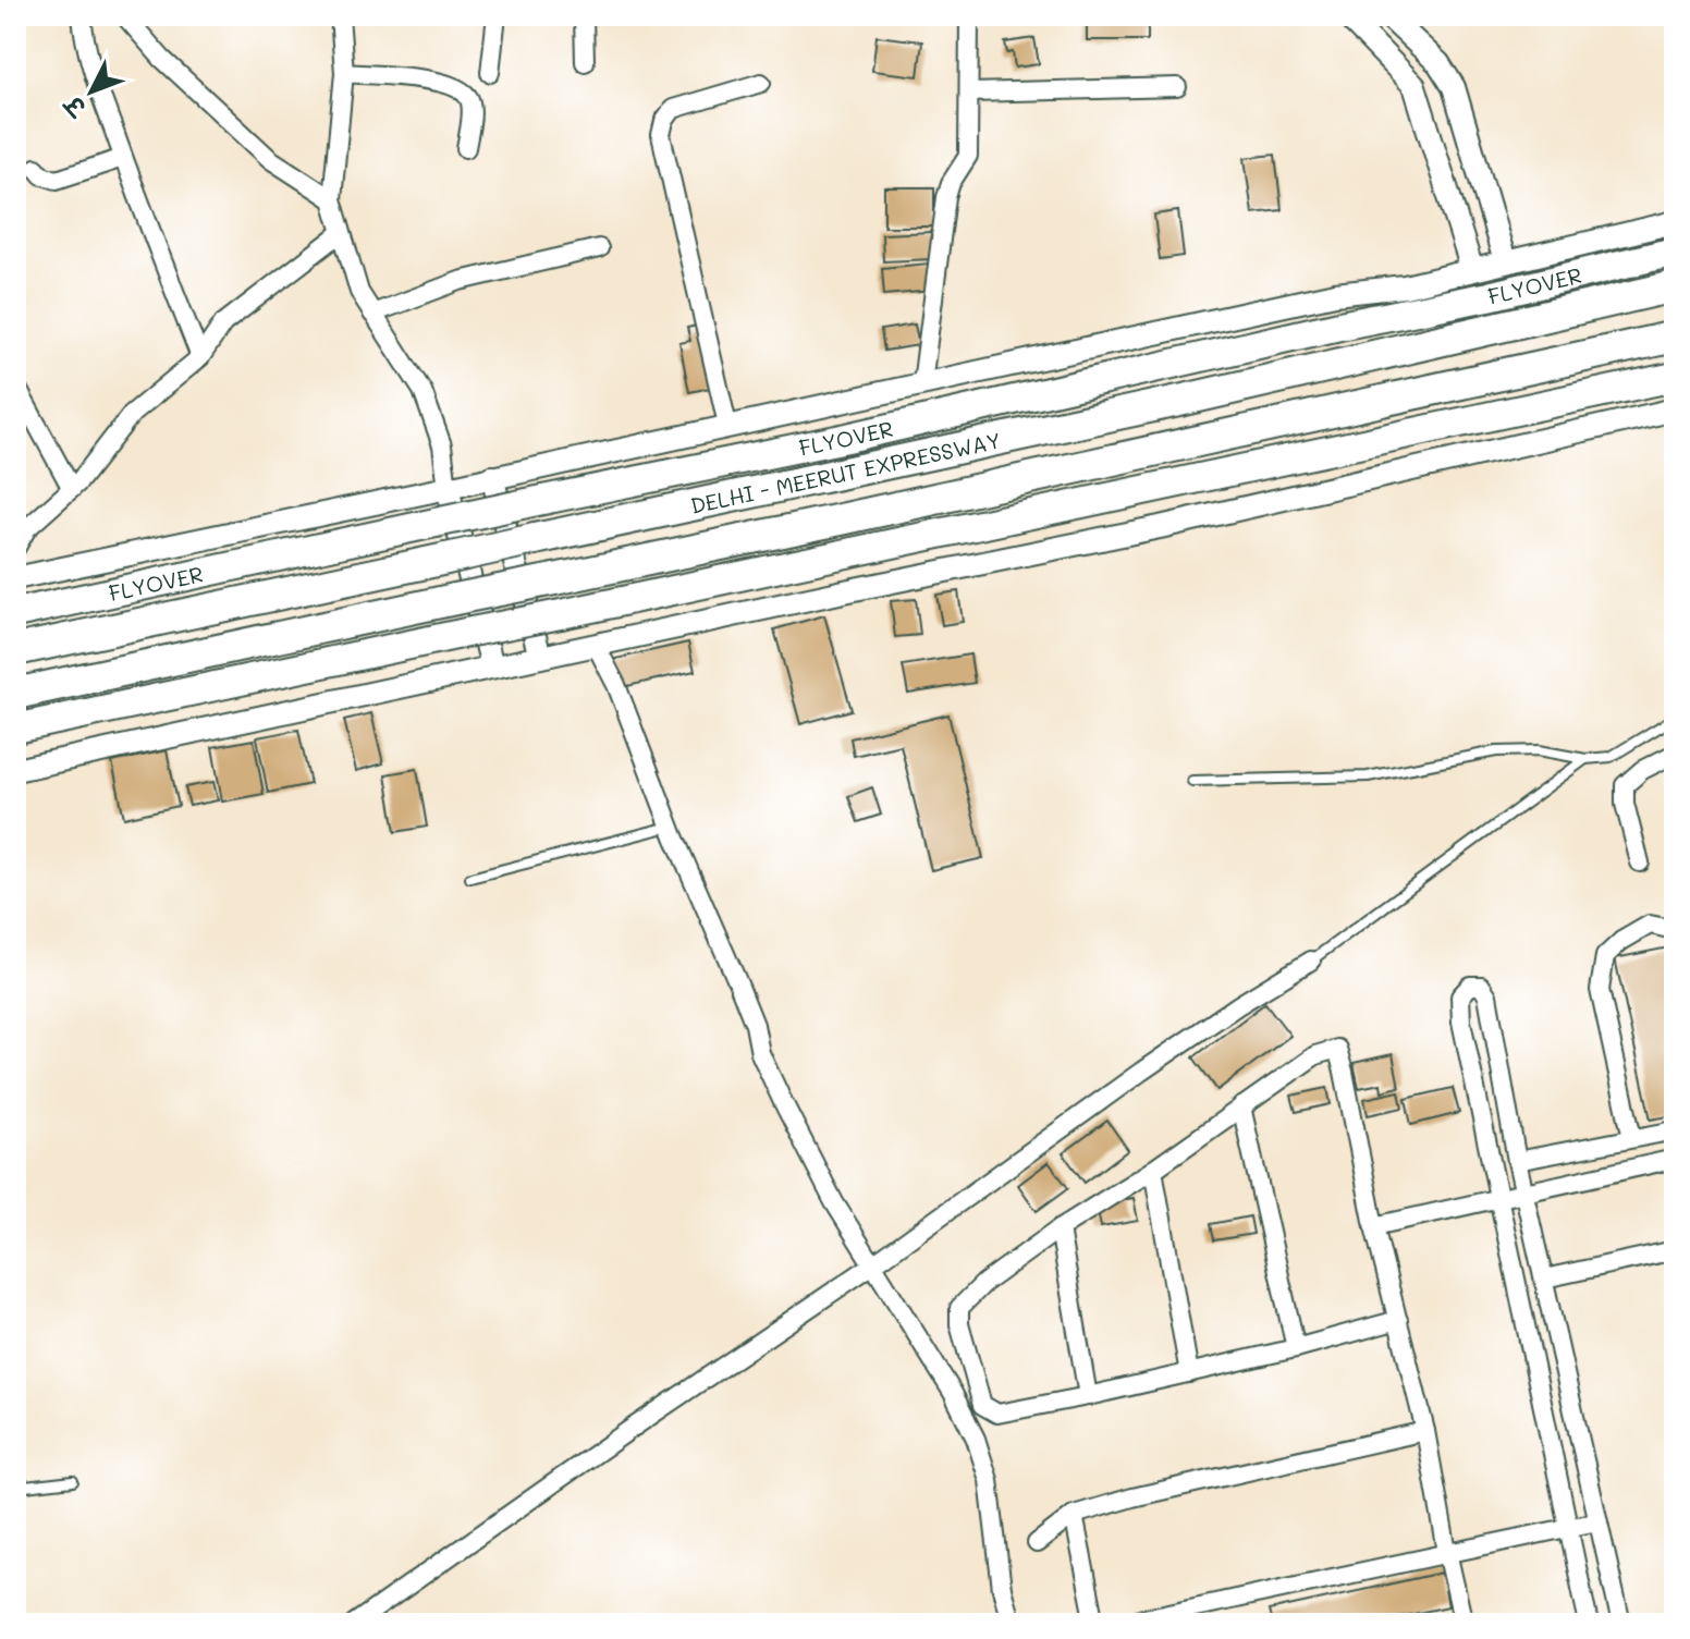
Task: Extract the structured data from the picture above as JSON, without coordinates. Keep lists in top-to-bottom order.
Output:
{
  "streets": {
    "highway": ["FLYOVER", "DELHI - MEERUT EXPRESSWAY"]
  },
  "north": "bottom left"
}
